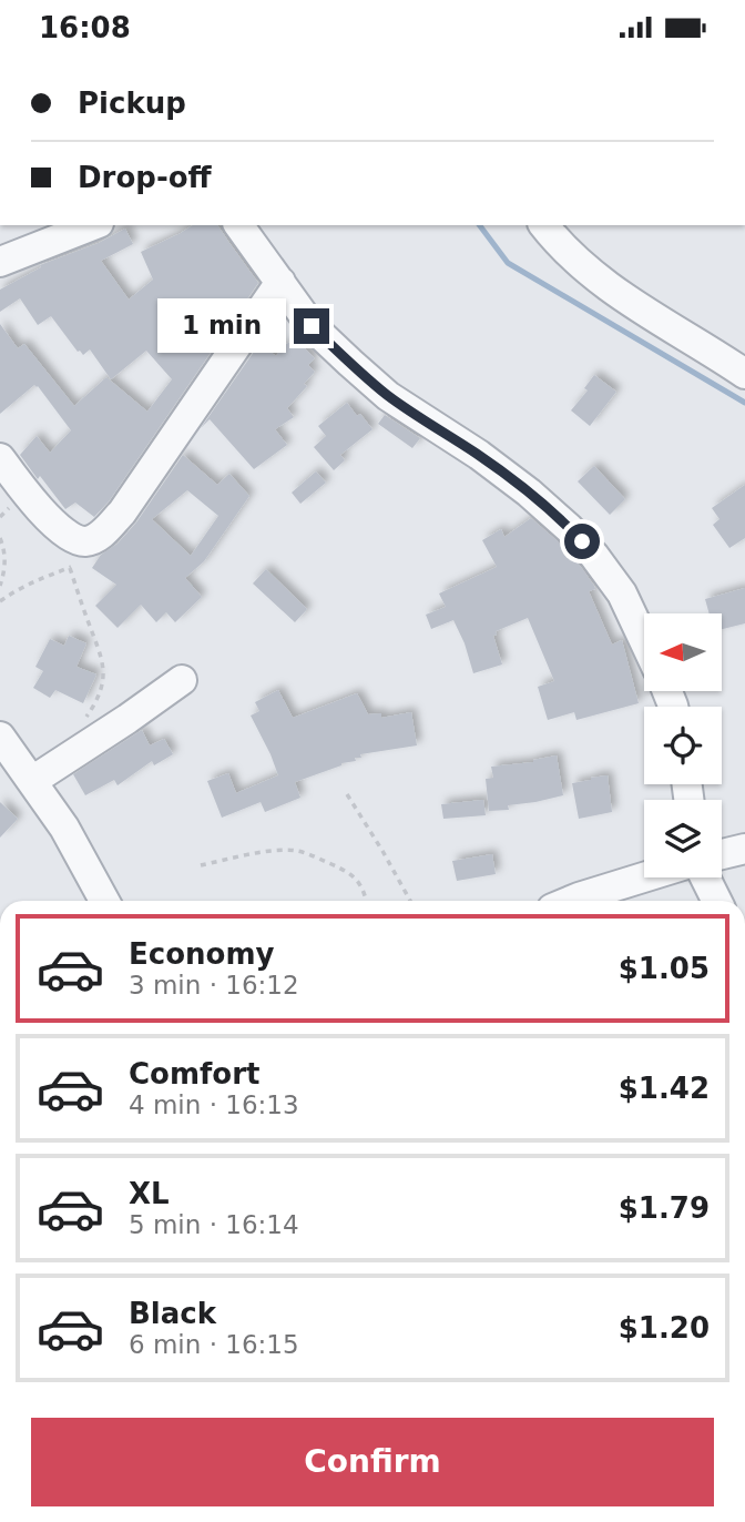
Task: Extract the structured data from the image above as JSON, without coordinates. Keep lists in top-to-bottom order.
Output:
{
  "north": "left",
  "page": {
    "status": "16:08",
    "banner": ["Pickup", "Drop-off"],
    "bubble": "1 min",
    "list": [
      {
        "name": "Economy",
        "note": "3 min · 16:12",
        "value": "$1.05"
      },
      {
        "name": "Comfort",
        "note": "4 min · 16:13",
        "value": "$1.42"
      },
      {
        "name": "XL",
        "note": "5 min · 16:14",
        "value": "$1.79"
      },
      {
        "name": "Black",
        "note": "6 min · 16:15",
        "value": "$1.20"
      }
    ],
    "buttons": "Confirm"
  }
}
